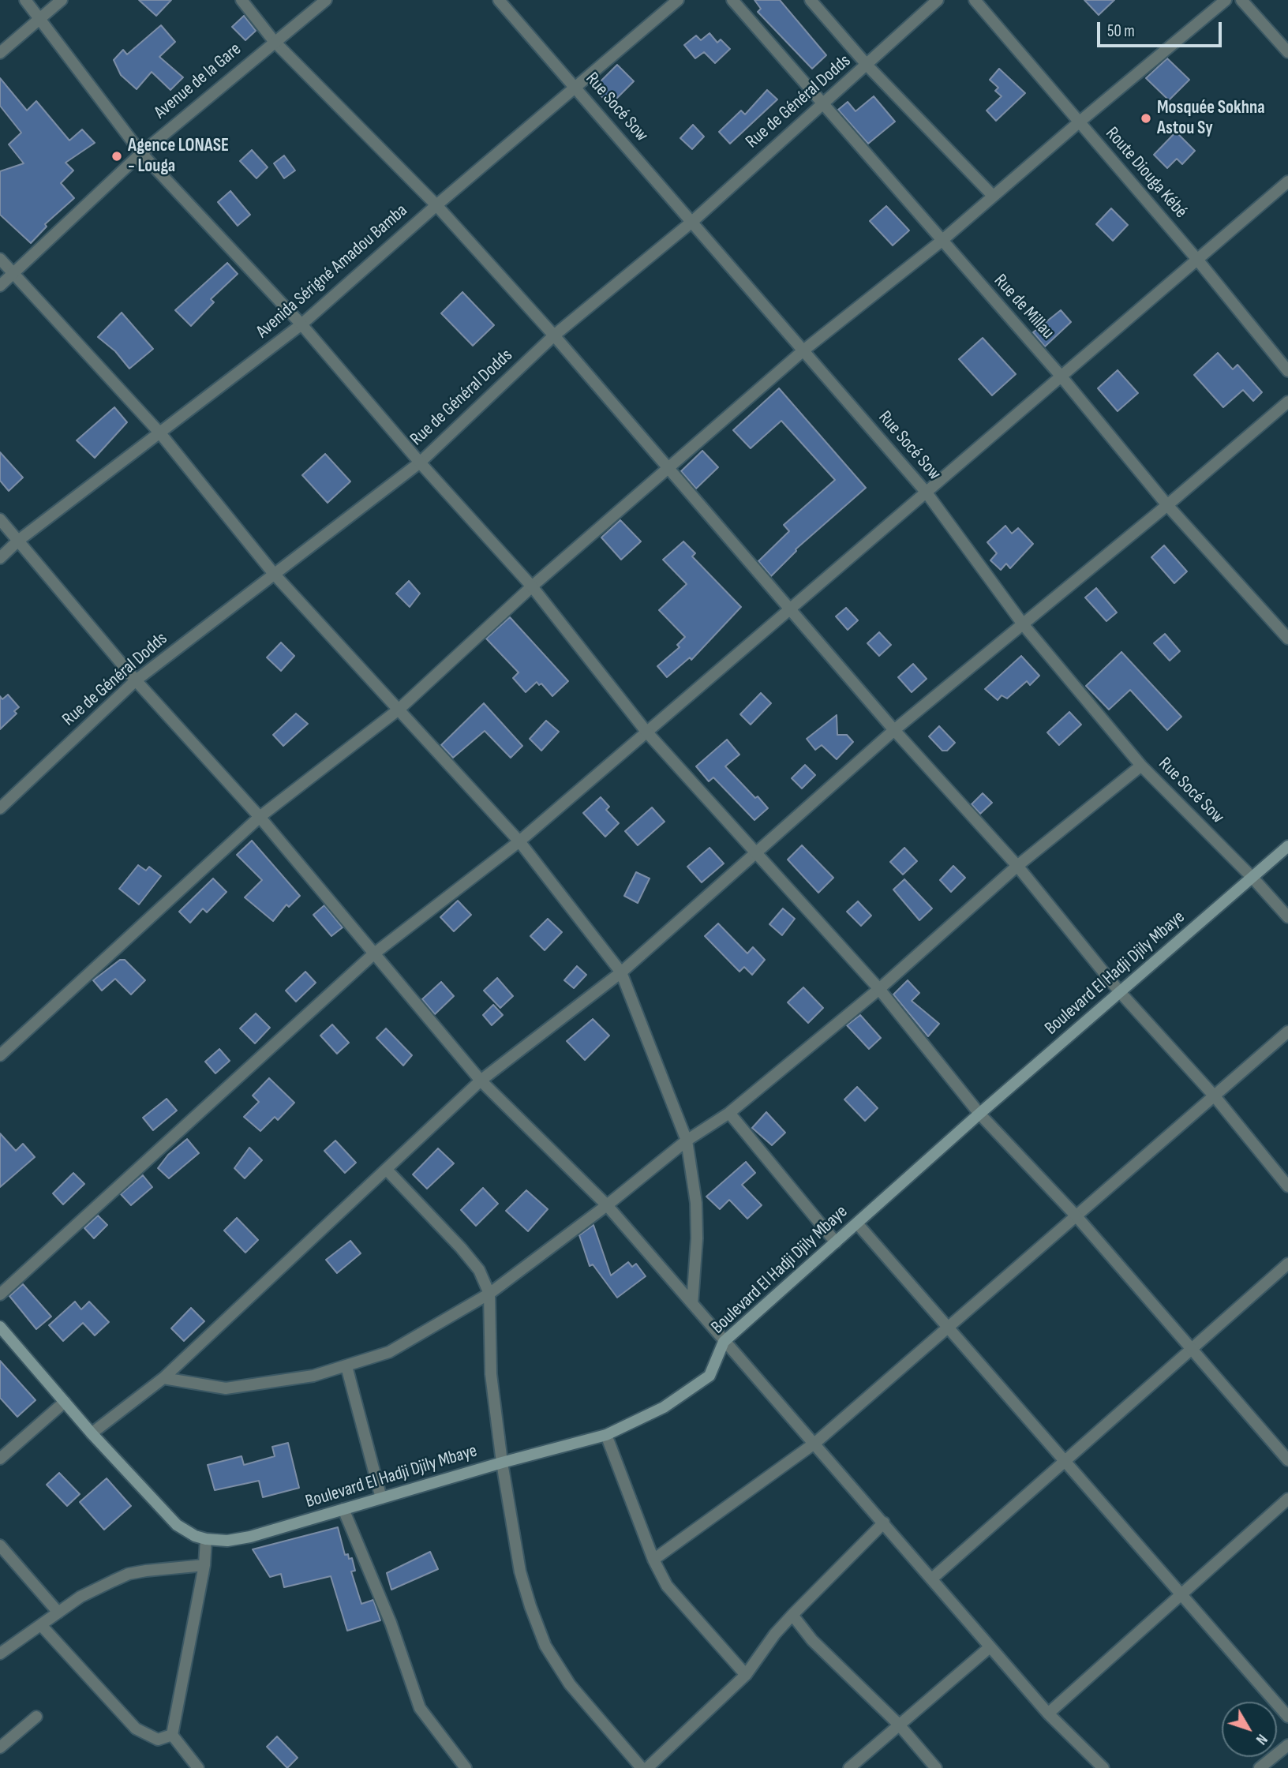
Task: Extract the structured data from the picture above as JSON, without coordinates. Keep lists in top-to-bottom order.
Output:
{
  "streets": {
    "main road": ["Boulevard El Hadji Djily Mbaye"],
    "street": [
      "Avenue de la Gare",
      "Rue de Général Dodds",
      "Rue Socé Sow",
      "Route Diouga Kébé",
      "Avenida Sérigné Amadou Bamba",
      "Rue de Millau"
    ]
  },
  "crossings": [
    ["Rue de Général Dodds", "Rue Socé Sow"],
    ["Rue de Général Dodds", "Rue de Millau"],
    ["Rue Socé Sow", "Avenida Sérigné Amadou Bamba"],
    ["Rue Socé Sow", "Boulevard El Hadji Djily Mbaye"]
  ],
  "places": ["Mosquée Sokhna Astou Sy", "Agence LONASE - Louga"],
  "scale_bar": "50 m",
  "north": "bottom right"
}
